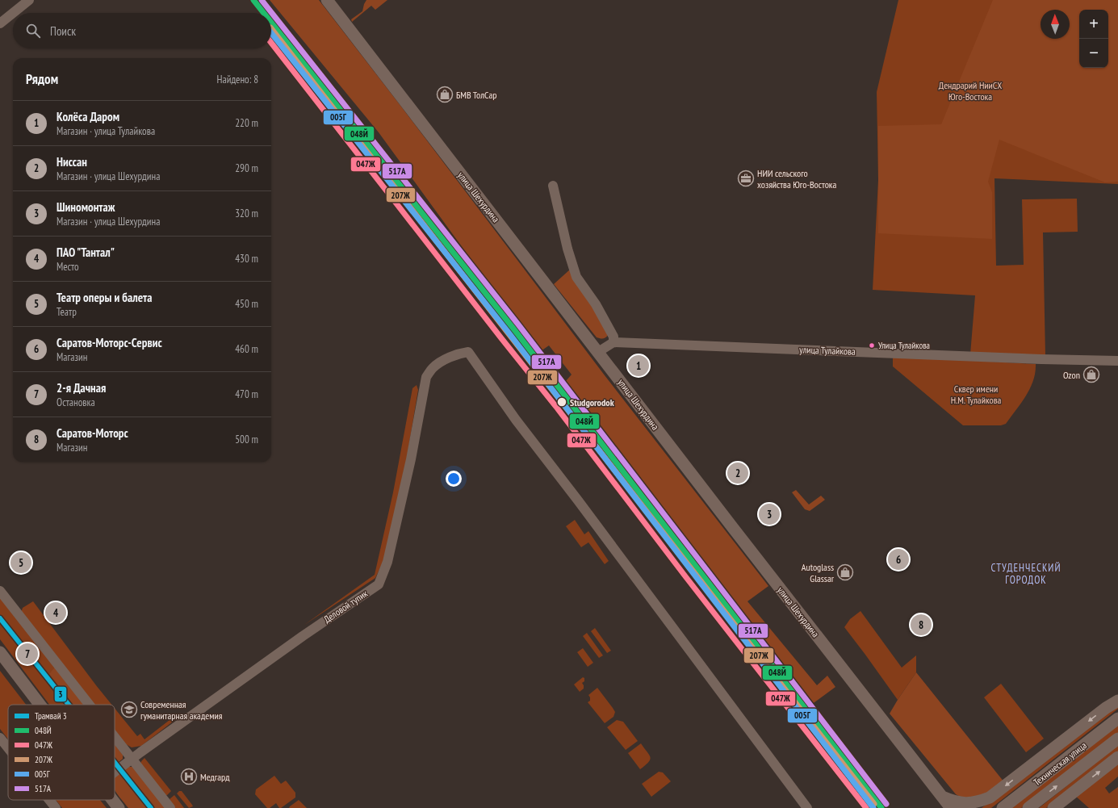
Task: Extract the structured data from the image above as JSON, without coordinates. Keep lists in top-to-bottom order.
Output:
{
  "streets": {
    "main road": ["улица Шехурдина", "Техническая улица"],
    "street": ["улица Тулайкова", "Деловой тупик"]
  },
  "districts": ["СТУДЕНЧЕСКИЙ ГОРОДОК"],
  "parks": ["Дендрарий НииСХ Юго-Востока", "Сквер имени Н.М. Тулайкова"],
  "places": {
    "shop": ["БМВ ТолСар", "Ozon", "Autoglass Glassar"],
    "office": ["НИИ сельского хозяйства Юго-Востока"],
    "other": ["Улица Тулайкова", "Studgorodok"],
    "school or university": ["Современная гуманитарная академия"],
    "hospital": ["Медгард"]
  },
  "lines": [
    "transit line 048Й",
    "transit line 517А",
    "transit line 207Ж",
    "transit line 005Г",
    "transit line 047Ж",
    "tram line 3"
  ],
  "legend": [
    "Трамвай 3",
    "048Й",
    "047Ж",
    "207Ж",
    "005Г",
    "517А"
  ],
  "north": "top",
  "page": {
    "map_buttons": ["+", "−"],
    "search": "Поиск",
    "heading": ["Рядом", "Найдено: 8"],
    "list": [
      {
        "mark": "1",
        "name": "Колёса Даром",
        "note": "Магазин · улица Тулайкова",
        "value": "220 m"
      },
      {
        "mark": "2",
        "name": "Ниссан",
        "note": "Магазин · улица Шехурдина",
        "value": "290 m"
      },
      {
        "mark": "3",
        "name": "Шиномонтаж",
        "note": "Магазин · улица Шехурдина",
        "value": "320 m"
      },
      {
        "mark": "4",
        "name": "ПАО \"Тантал\"",
        "note": "Место",
        "value": "430 m"
      },
      {
        "mark": "5",
        "name": "Театр оперы и балета",
        "note": "Театр",
        "value": "450 m"
      },
      {
        "mark": "6",
        "name": "Саратов-Моторс-Сервис",
        "note": "Магазин",
        "value": "460 m"
      },
      {
        "mark": "7",
        "name": "2-я Дачная",
        "note": "Остановка",
        "value": "470 m"
      },
      {
        "mark": "8",
        "name": "Саратов-Моторс",
        "note": "Магазин",
        "value": "500 m"
      }
    ],
    "pins": [
      "1",
      "2",
      "3",
      "6",
      "5",
      "4",
      "8",
      "7"
    ]
  }
}
